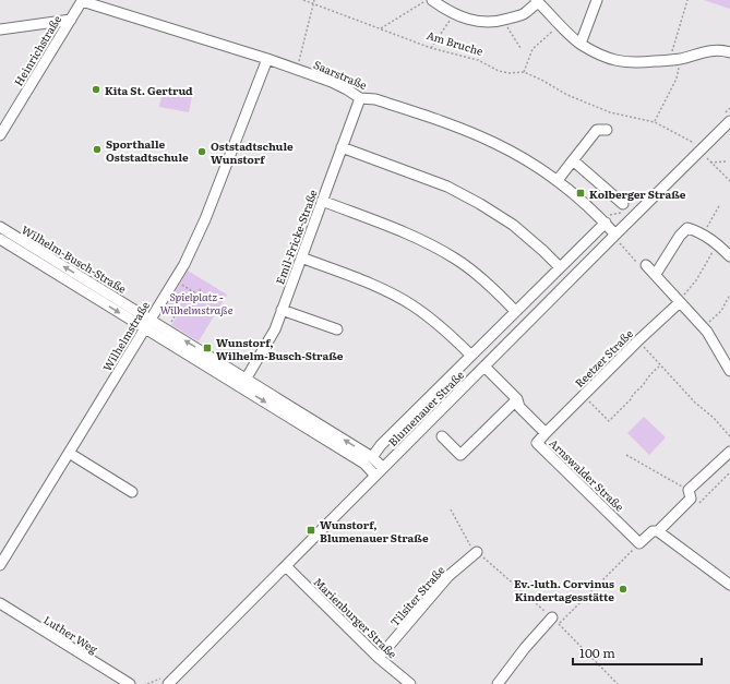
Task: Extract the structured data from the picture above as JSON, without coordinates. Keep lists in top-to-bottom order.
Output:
{
  "streets": {
    "street": [
      "Heinrichstraße",
      "Saarstraße",
      "Emil-Fricke-Straße",
      "Wilhelm-Busch-Straße",
      "Wilhelmstraße",
      "Reetzer Straße",
      "Blumenauer Straße",
      "Arnswalder Straße",
      "Tilsiter Straße",
      "Marienburger Straße",
      "Luther Weg"
    ],
    "path": ["Am Bruche"]
  },
  "crossings": [
    ["Am Bruche", "Blumenauer Straße"],
    ["Heinrichstraße", "Saarstraße"],
    ["Saarstraße", "Emil-Fricke-Straße"],
    ["Saarstraße", "Wilhelmstraße"],
    ["Saarstraße", "Blumenauer Straße"],
    ["Emil-Fricke-Straße", "Wilhelm-Busch-Straße"],
    ["Wilhelm-Busch-Straße", "Wilhelmstraße"],
    ["Wilhelm-Busch-Straße", "Blumenauer Straße"],
    ["Reetzer Straße", "Arnswalder Straße"],
    ["Blumenauer Straße", "Arnswalder Straße"],
    ["Blumenauer Straße", "Marienburger Straße"],
    ["Tilsiter Straße", "Marienburger Straße"]
  ],
  "parks": ["Spielplatz - Wilhelmstraße"],
  "places": {
    "other": [
      "Kita St. Gertrud",
      "Sporthalle Oststadtschule",
      "Oststadtschule Wunstorf",
      "Ev.-luth. Corvinus Kindertagesstätte"
    ],
    "transit": ["Kolberger Straße", "Wunstorf, Wilhelm-Busch-Straße", "Wunstorf, Blumenauer Straße"]
  },
  "scale_bar": "100 m"
}
